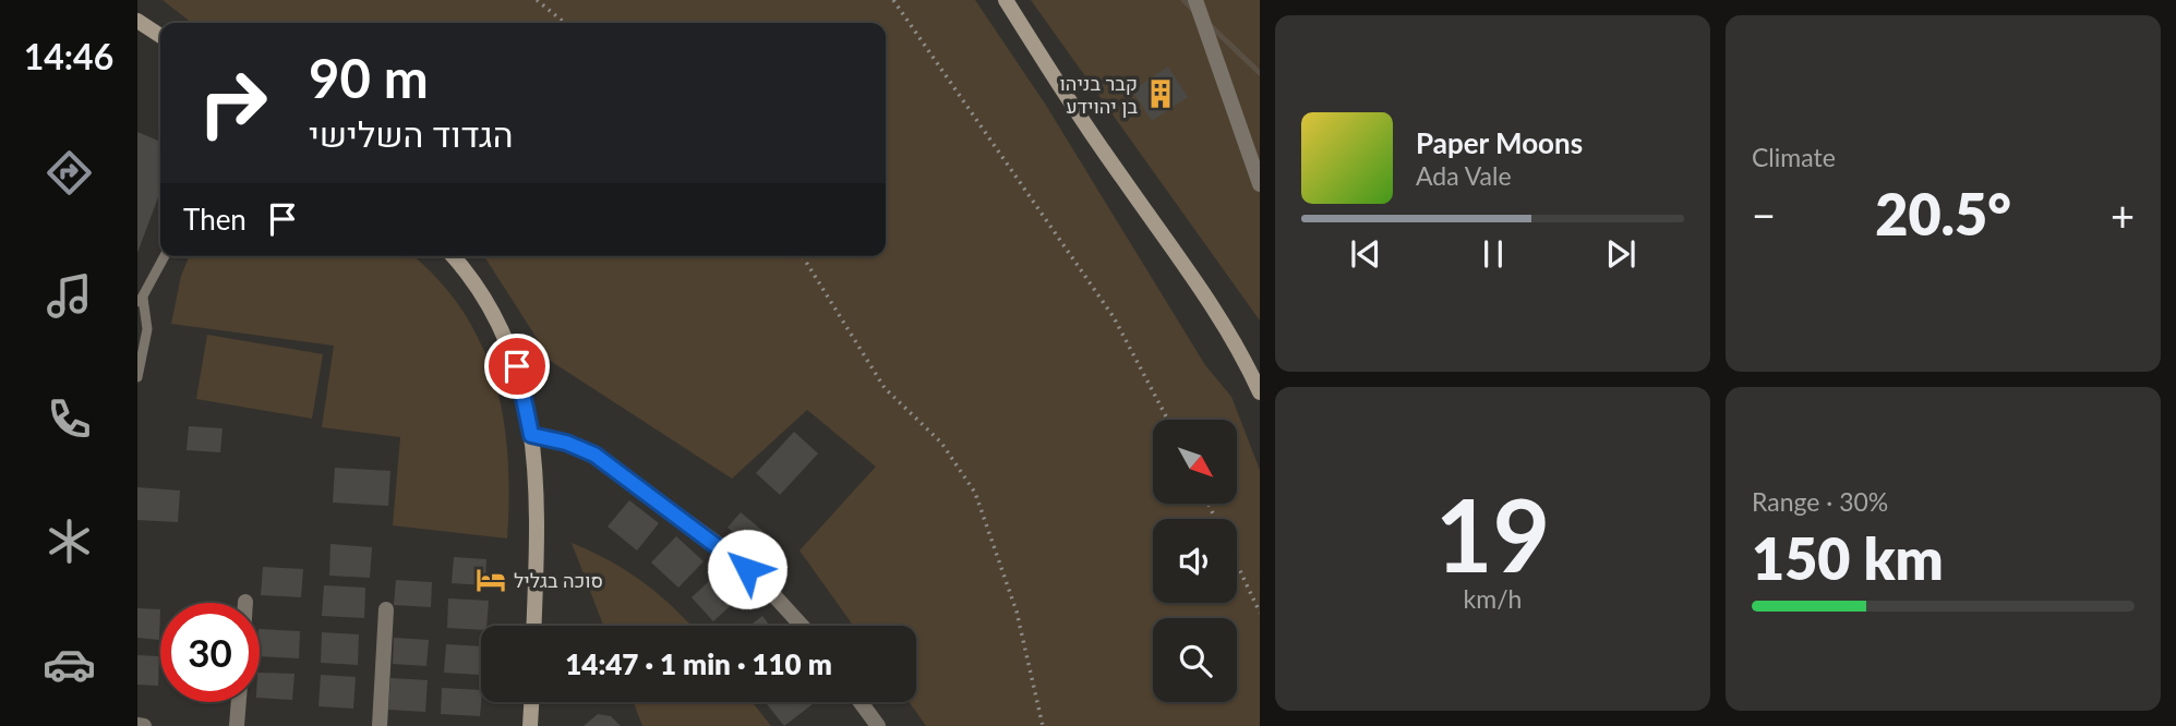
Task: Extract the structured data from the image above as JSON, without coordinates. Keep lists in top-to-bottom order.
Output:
{
  "places": {
    "building": ["קבר בניהו בן יהוידע"],
    "hotel": ["סוכה בגליל"]
  },
  "north": "bottom right",
  "page": {
    "tabs": "14:46",
    "tile": [
      "Climate",
      ["19", "km/h"],
      ["Range · 30%", "150 km"]
    ],
    "turn": ["90 m", "הגדוד השלישי"],
    "song": ["Paper Moons", "Ada Vale"],
    "then": "Then",
    "heat": ["−", "20.5°", "+"],
    "limit": "30",
    "trip": "14:47 · 1 min · 110 m"
  }
}
